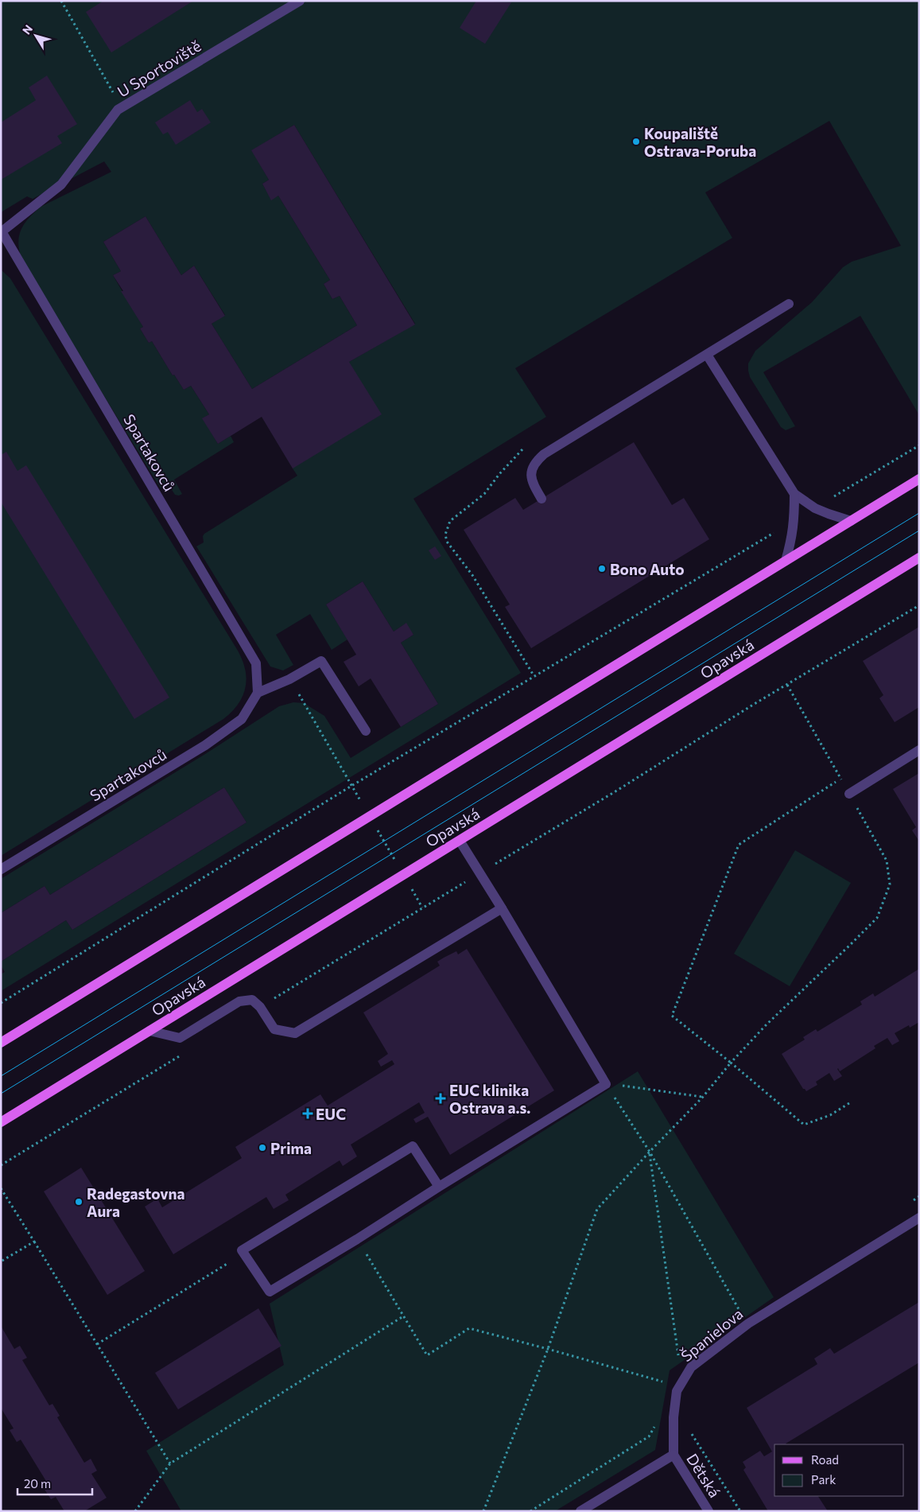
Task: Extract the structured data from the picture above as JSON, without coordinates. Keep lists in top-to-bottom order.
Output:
{
  "streets": {
    "main road": ["Opavská"],
    "street": [
      "U Sportoviště",
      "Spartakovců",
      "Španielova",
      "Dětská"
    ]
  },
  "crossings": [
    ["U Sportoviště", "Spartakovců"],
    ["Španielova", "Dětská"]
  ],
  "places": {
    "other": [
      "Koupaliště Ostrava-Poruba",
      "Bono Auto",
      "Prima",
      "Radegastovna Aura"
    ],
    "health": ["EUC klinika Ostrava a.s.", "EUC"]
  },
  "legend": ["Road", "Park"],
  "scale_bar": "20 m",
  "north": "top left"
}
